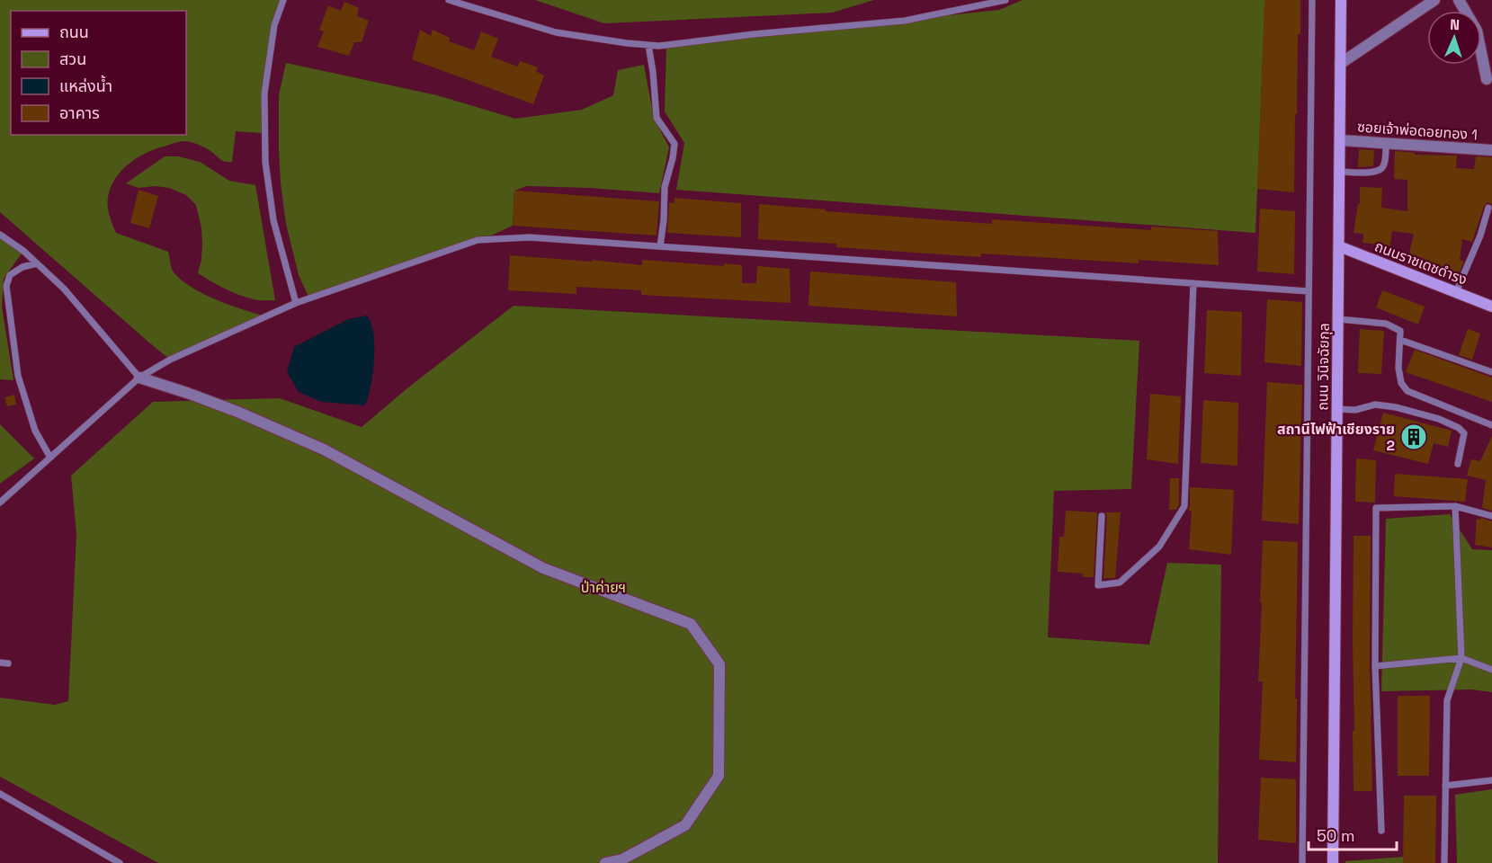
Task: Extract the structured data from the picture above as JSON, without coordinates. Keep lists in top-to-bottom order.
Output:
{
  "streets": {
    "street": ["ซอยเจ้าพ่อดอยทอง 1", "ถนนราชเดชดำรง", "ถนน วินิจฉัยกุล"]
  },
  "crossings": [
    ["ซอยเจ้าพ่อดอยทอง 1", "ถนน วินิจฉัยกุล"],
    ["ถนนราชเดชดำรง", "ถนน วินิจฉัยกุล"]
  ],
  "parks": ["ป่าค่ายฯ"],
  "places": {
    "building": ["สถานีไฟฟ้าเชียงราย 2"]
  },
  "legend": [
    "ถนน",
    "สวน",
    "แหล่งน้ำ",
    "อาคาร"
  ],
  "scale_bar": "50 m",
  "north": "top"
}
